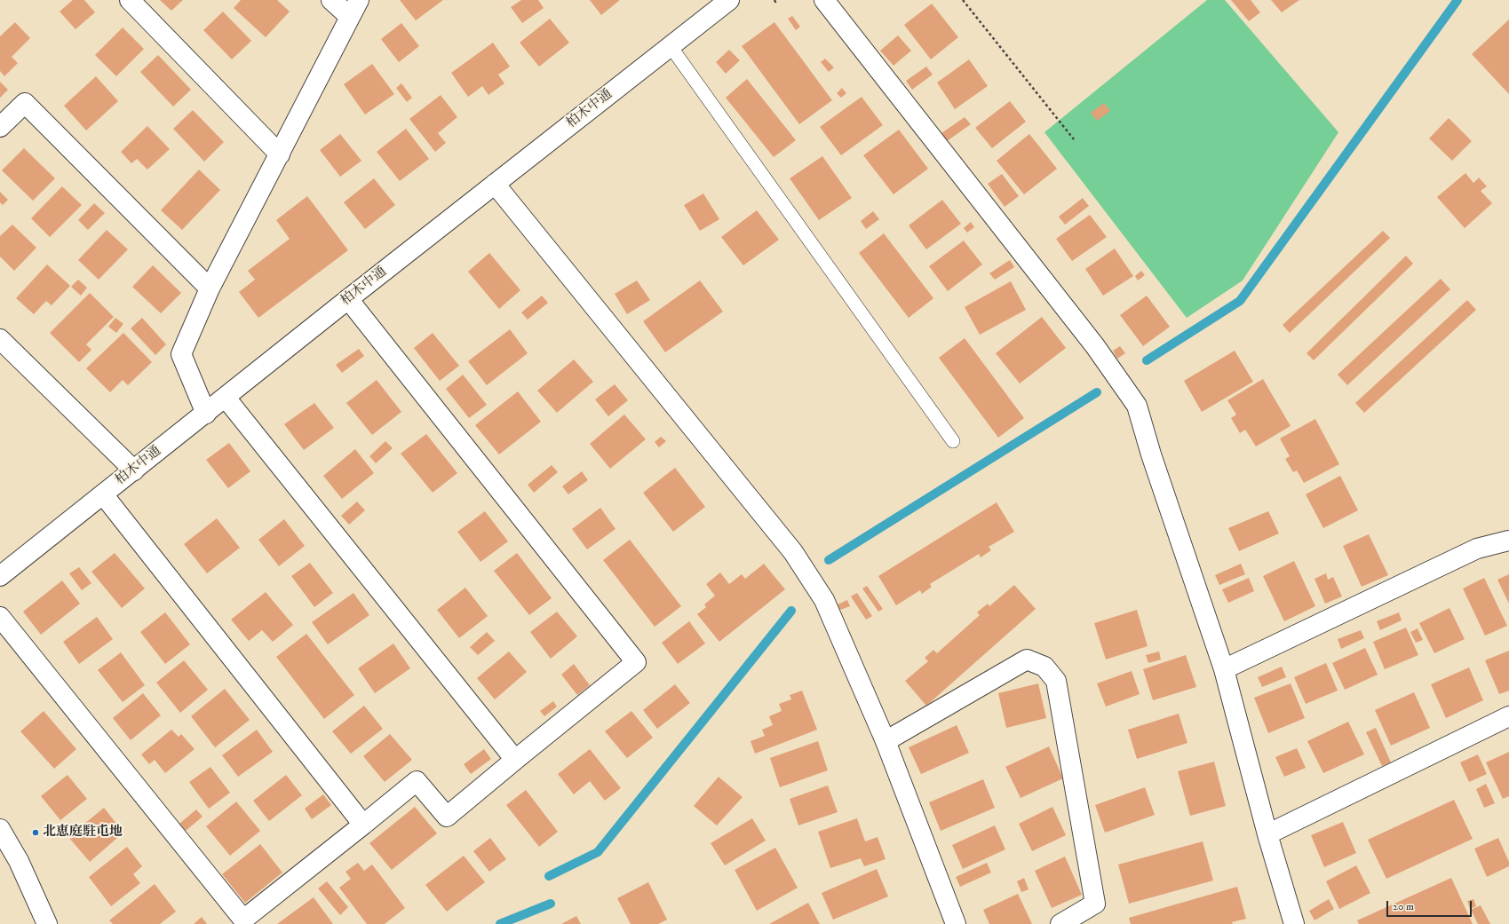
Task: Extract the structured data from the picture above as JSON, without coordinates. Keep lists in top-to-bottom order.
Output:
{
  "streets": {
    "street": ["柏木中通"]
  },
  "places": ["北恵庭駐屯地"],
  "scale_bar": "20 m"
}
